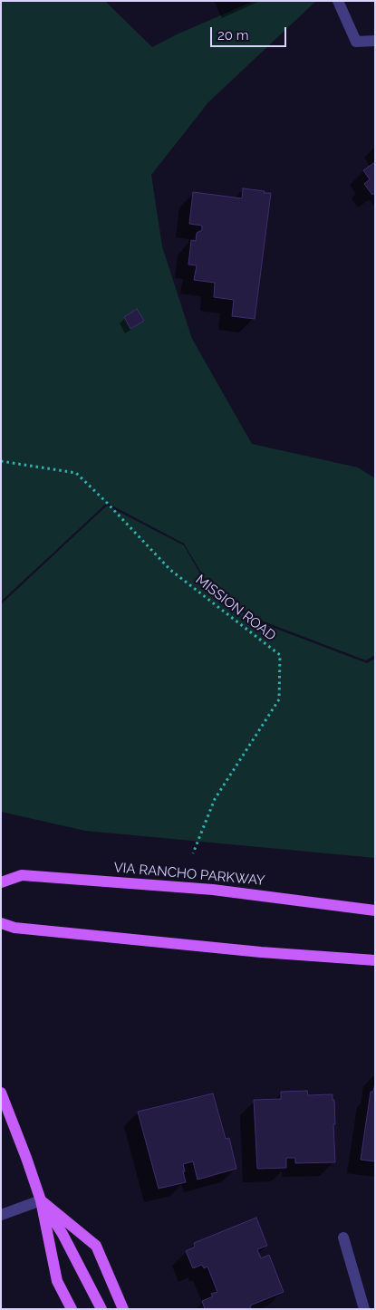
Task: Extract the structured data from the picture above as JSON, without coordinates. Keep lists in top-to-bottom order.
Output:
{
  "streets": {
    "main road": ["VIA RANCHO PARKWAY"],
    "path": ["MISSION ROAD"]
  },
  "scale_bar": "20 m"
}
